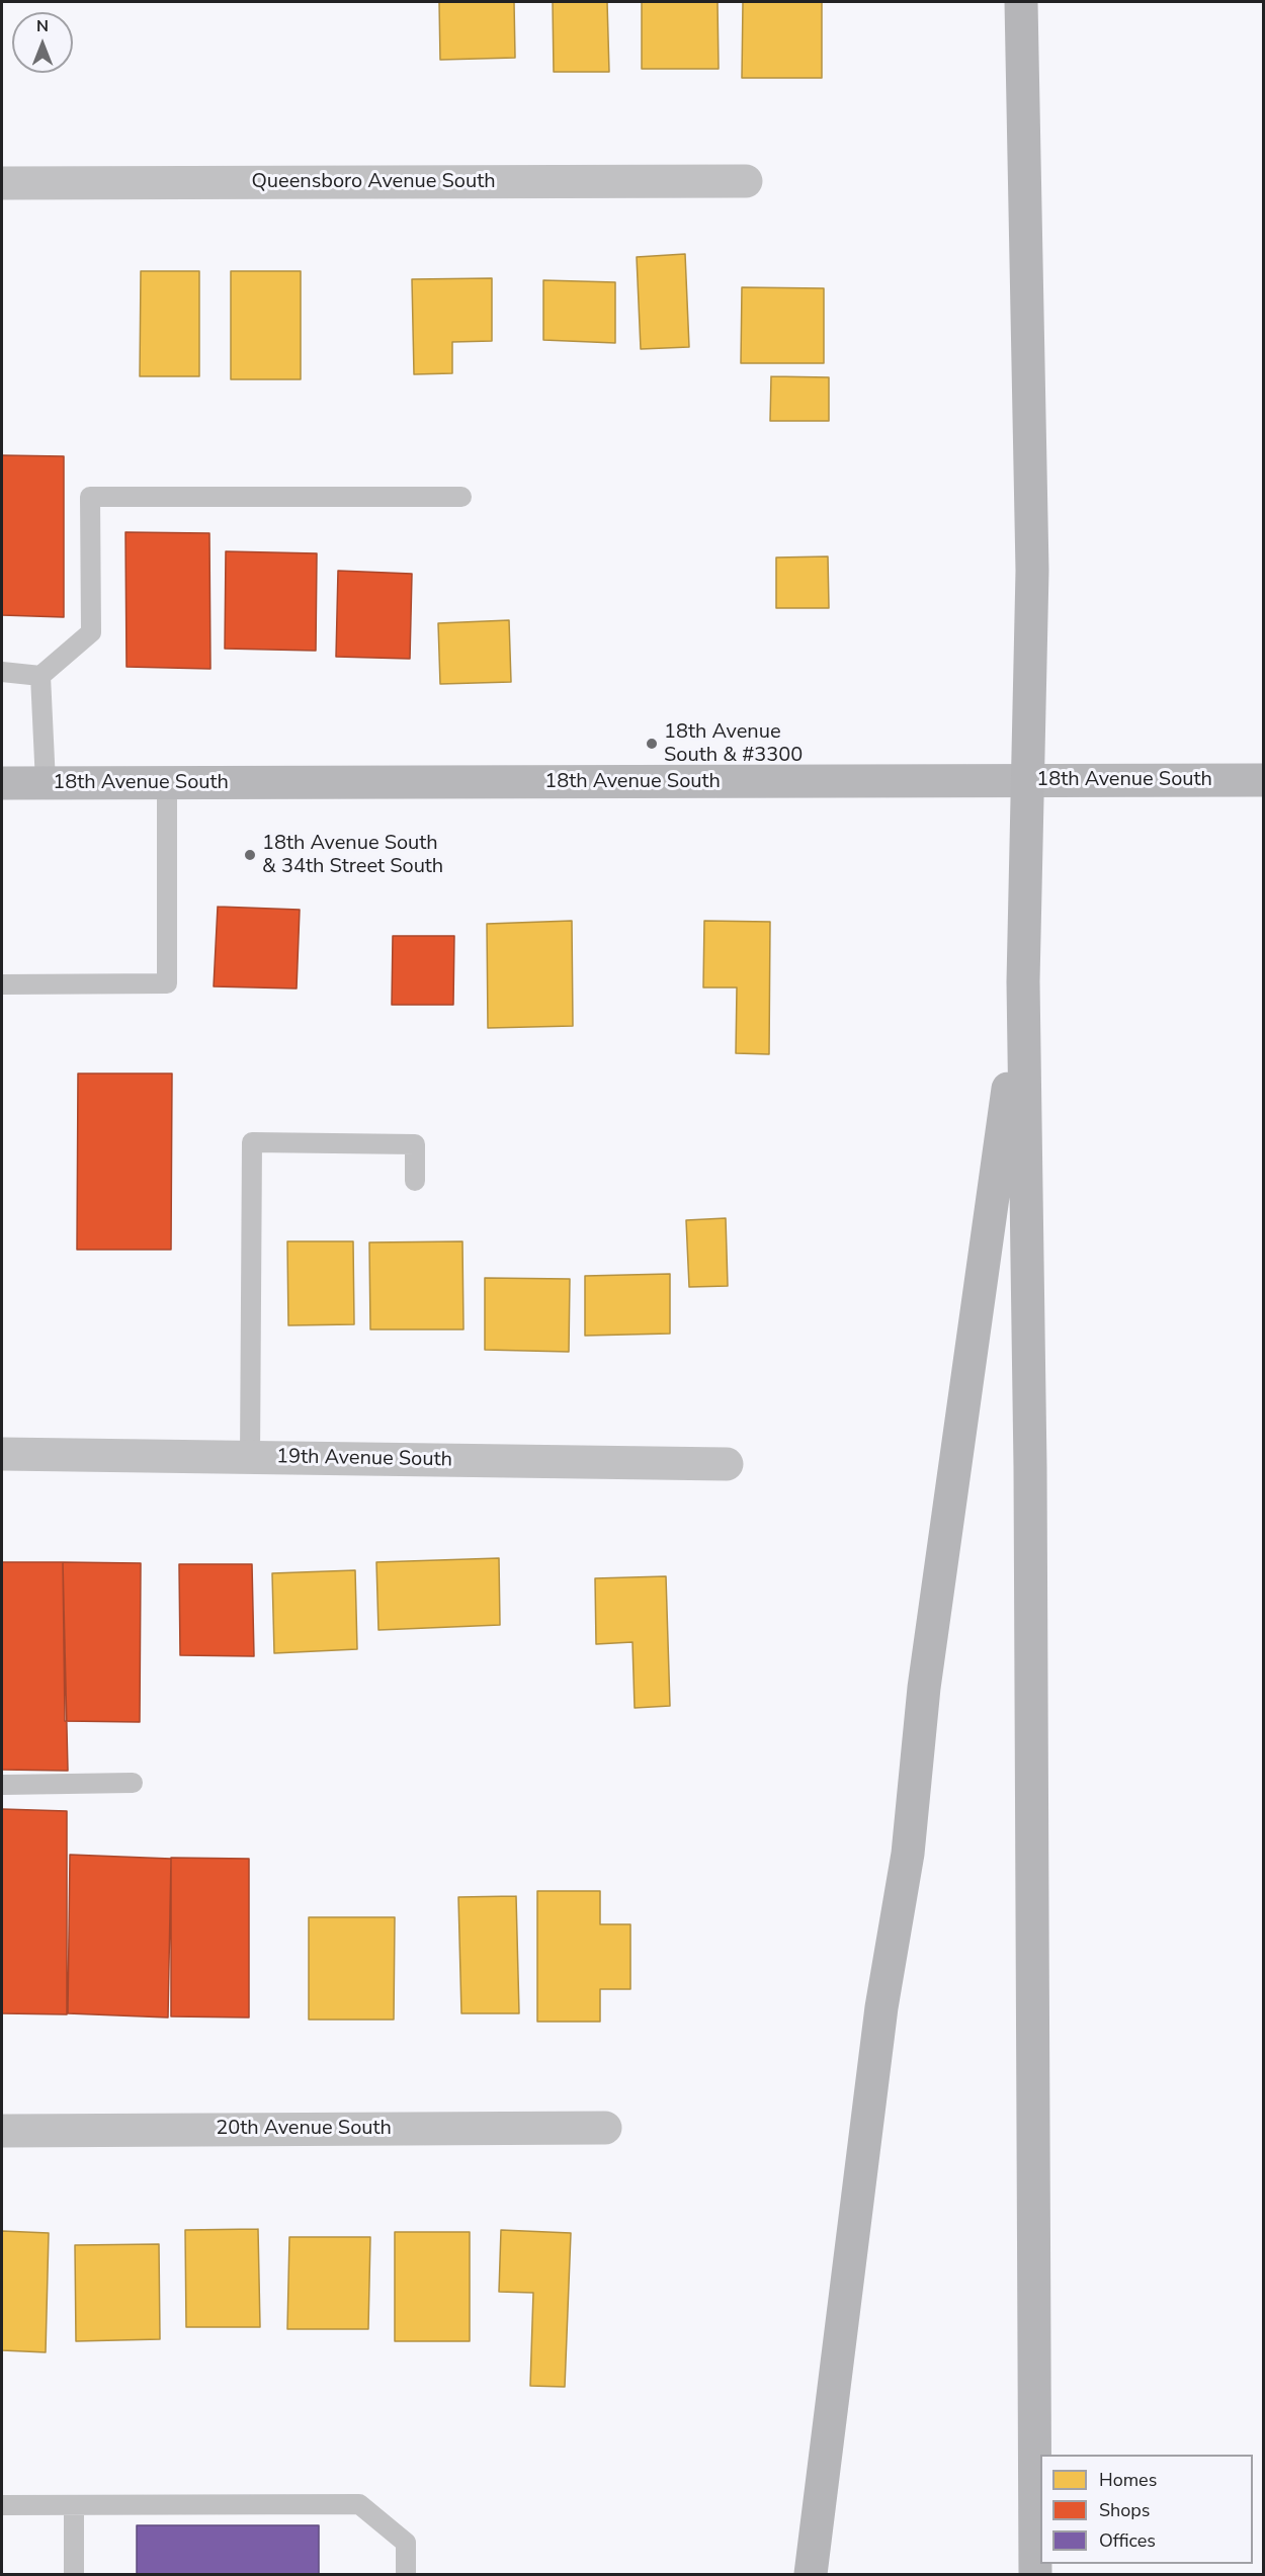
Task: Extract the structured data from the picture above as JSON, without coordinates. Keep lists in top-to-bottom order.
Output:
{
  "streets": {
    "street": [
      "Queensboro Avenue South",
      "18th Avenue South",
      "19th Avenue South",
      "20th Avenue South"
    ]
  },
  "places": ["18th Avenue South & #3300", "18th Avenue South & 34th Street South"],
  "legend": ["Homes", "Shops", "Offices"],
  "north": "top"
}
